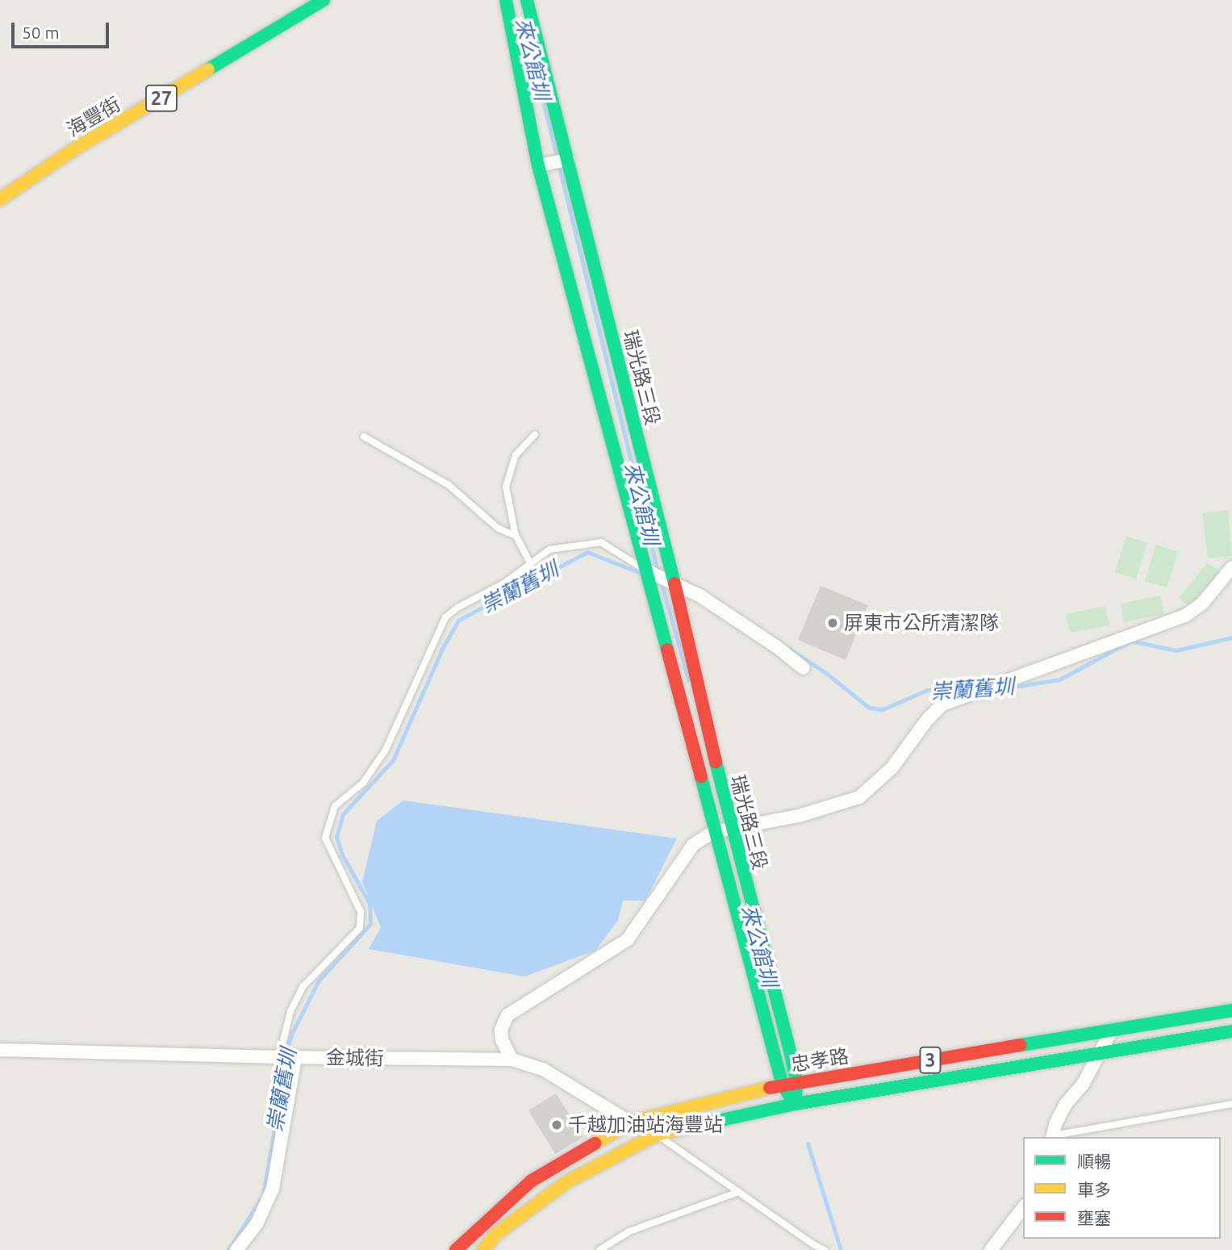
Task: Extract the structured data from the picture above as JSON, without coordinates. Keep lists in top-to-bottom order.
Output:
{
  "streets": {
    "street": [
      "27",
      "海豐街",
      "瑞光路三段",
      "金城街",
      "忠孝路",
      "3"
    ]
  },
  "crossings": [
    ["瑞光路三段", "忠孝路"],
    ["金城街", "忠孝路"]
  ],
  "water": ["來公館圳", "崇蘭舊圳"],
  "places": ["屏東市公所清潔隊", "千越加油站海豐站"],
  "legend": ["順暢", "車多", "壅塞"],
  "scale_bar": "50 m"
}
